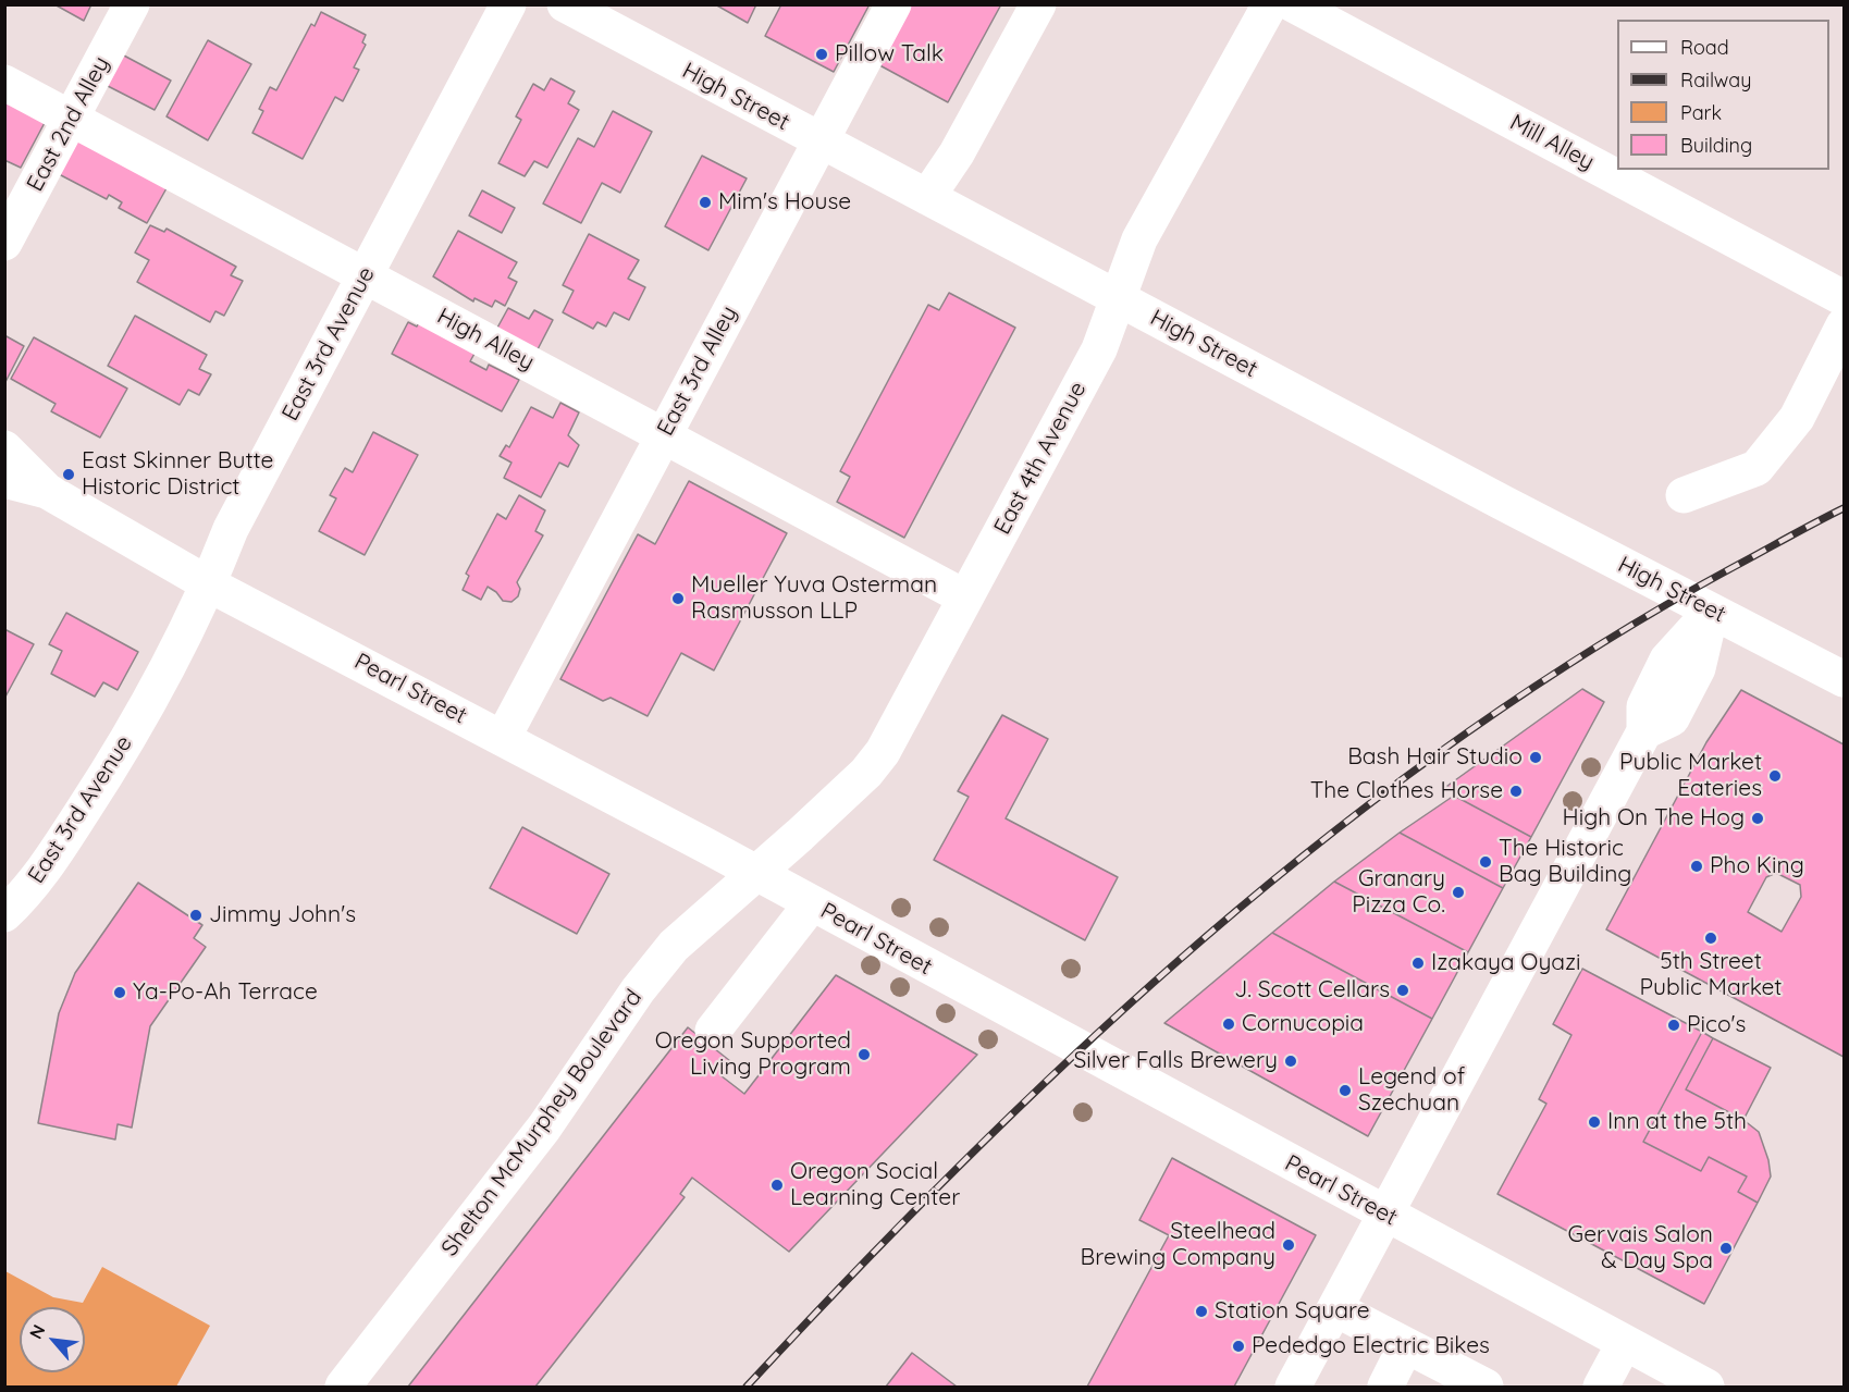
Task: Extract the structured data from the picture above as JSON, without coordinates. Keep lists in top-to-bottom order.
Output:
{
  "streets": {
    "street": [
      "High Street",
      "East 2nd Alley",
      "Mill Alley",
      "High Alley",
      "East 3rd Avenue",
      "East 3rd Alley",
      "East 4th Avenue",
      "Pearl Street",
      "Shelton McMurphey Boulevard"
    ]
  },
  "crossings": [
    ["High Street", "East 3rd Alley"],
    ["High Street", "East 4th Avenue"],
    ["East 2nd Alley", "High Alley"],
    ["High Alley", "East 3rd Avenue"],
    ["High Alley", "East 3rd Alley"],
    ["High Alley", "East 4th Avenue"],
    ["East 3rd Avenue", "Pearl Street"],
    ["East 3rd Alley", "Pearl Street"],
    ["East 4th Avenue", "Pearl Street"],
    ["East 4th Avenue", "Shelton McMurphey Boulevard"],
    ["Pearl Street", "Shelton McMurphey Boulevard"]
  ],
  "places": [
    "Pillow Talk",
    "Mim's House",
    "East Skinner Butte Historic District",
    "Mueller Yuva Osterman Rasmusson LLP",
    "Bash Hair Studio",
    "Public Market Eateries",
    "The Clothes Horse",
    "High On The Hog",
    "The Historic Bag Building",
    "Pho King",
    "Granary Pizza Co.",
    "Jimmy John's",
    "5th Street Public Market",
    "Izakaya Oyazi",
    "J. Scott Cellars",
    "Ya-Po-Ah Terrace",
    "Cornucopia",
    "Pico's",
    "Oregon Supported Living Program",
    "Silver Falls Brewery",
    "Legend of Szechuan",
    "Inn at the 5th",
    "Oregon Social Learning Center",
    "Steelhead Brewing Company",
    "Gervais Salon & Day Spa",
    "Station Square",
    "Pededgo Electric Bikes"
  ],
  "legend": [
    "Road",
    "Railway",
    "Park",
    "Building"
  ],
  "north": "top left"
}
